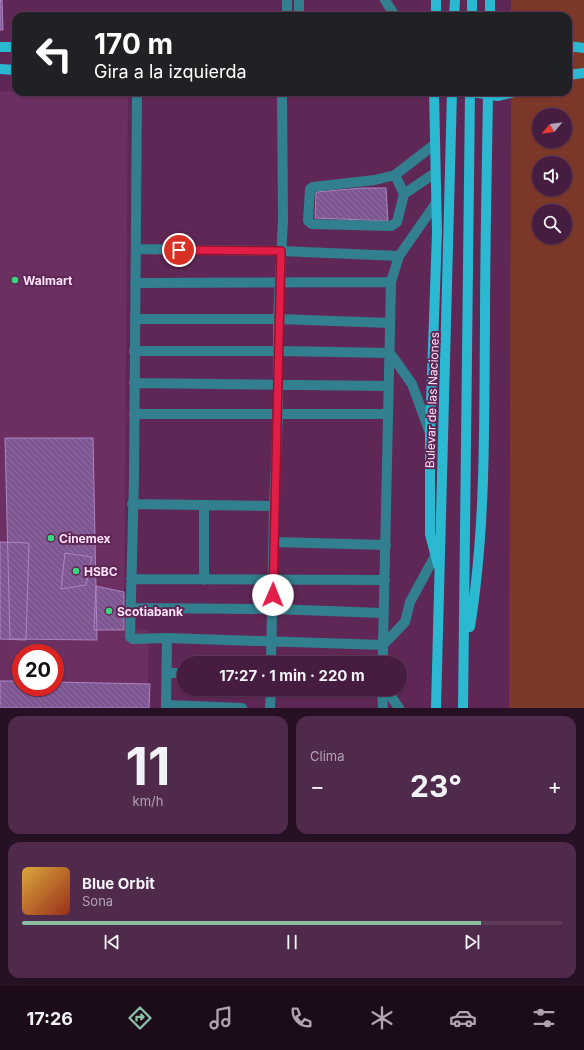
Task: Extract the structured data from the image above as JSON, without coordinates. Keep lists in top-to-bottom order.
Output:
{
  "streets": {
    "main road": ["Bulevar de las Naciones"]
  },
  "places": [
    "Walmart",
    "Cinemex",
    "HSBC",
    "Scotiabank"
  ],
  "north": "bottom left",
  "page": {
    "turn": ["170 m", "Gira a la izquierda"],
    "limit": "20",
    "trip": "17:27 · 1 min · 220 m",
    "tile": [
      ["11", "km/h"],
      "Clima"
    ],
    "heat": ["−", "23°", "+"],
    "song": ["Blue Orbit", "Sona"],
    "tabs": "17:26"
  }
}
